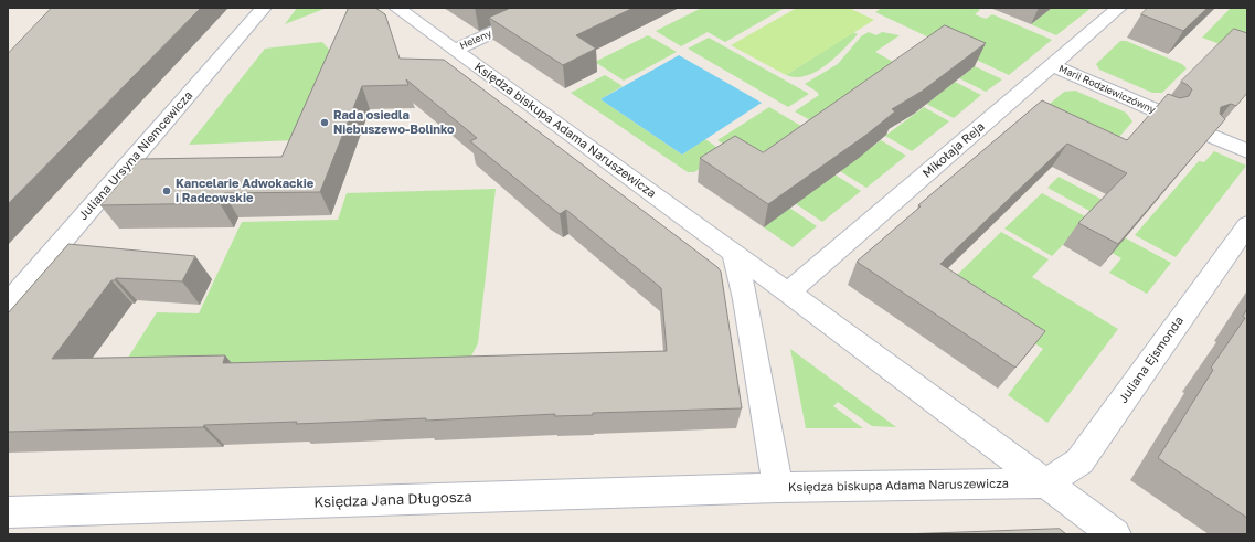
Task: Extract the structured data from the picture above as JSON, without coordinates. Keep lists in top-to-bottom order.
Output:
{
  "streets": {
    "street": [
      "Heleny",
      "Marii Rodziewiczówny",
      "Księdza biskupa Adama Naruszewicza",
      "Mikołaja Reja",
      "Juliana Ursyna Niemcewicza",
      "Juliana Ejsmonda",
      "Księdza Jana Długosza"
    ]
  },
  "crossings": [
    ["Heleny", "Księdza biskupa Adama Naruszewicza"],
    ["Marii Rodziewiczówny", "Mikołaja Reja"],
    ["Księdza biskupa Adama Naruszewicza", "Mikołaja Reja"],
    ["Księdza biskupa Adama Naruszewicza", "Juliana Ejsmonda"],
    ["Księdza biskupa Adama Naruszewicza", "Księdza Jana Długosza"]
  ],
  "places": ["Rada osiedla Niebuszewo-Bolinko", "Kancelarie Adwokackie i Radcowskie"]
}
